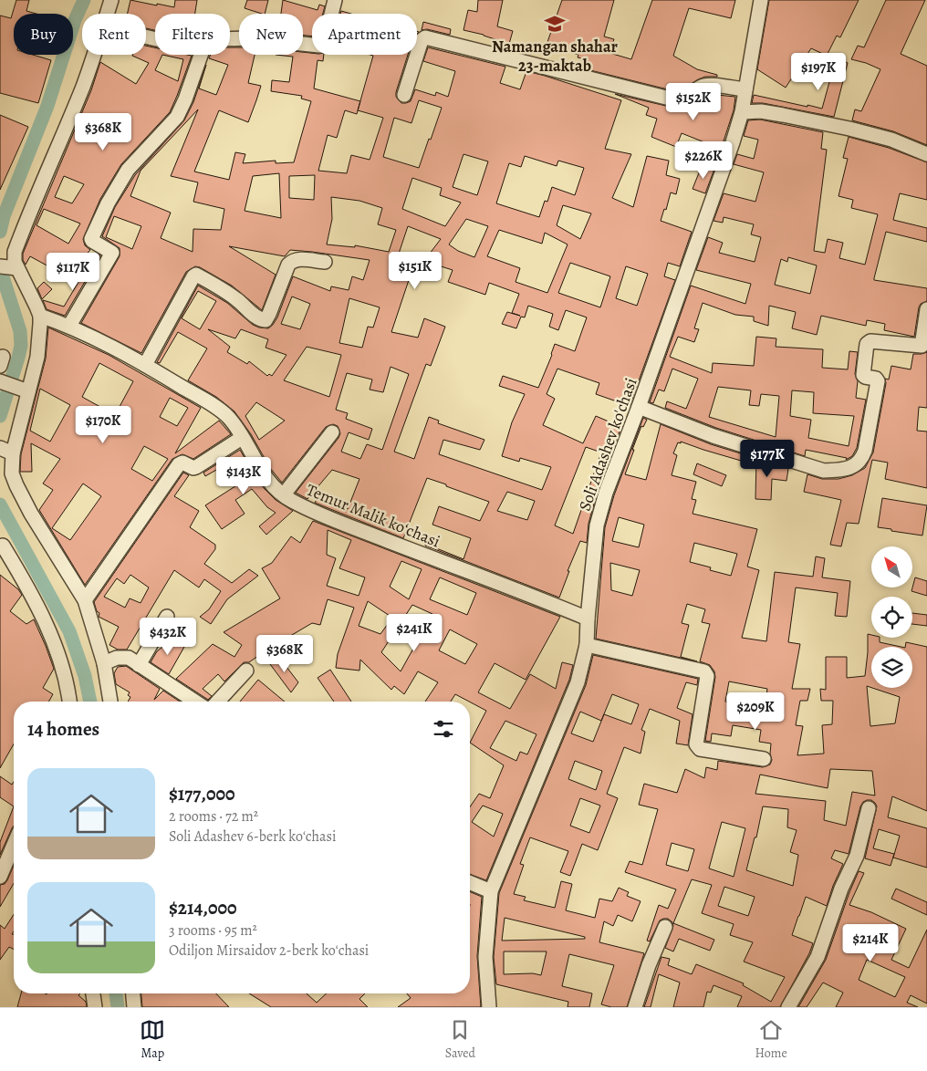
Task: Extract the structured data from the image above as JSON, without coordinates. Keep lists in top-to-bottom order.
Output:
{
  "streets": {
    "street": ["Soli Adashev ko'chasi", "Temur Malik koʻchasi"]
  },
  "crossings": [
    ["Soli Adashev ko'chasi", "Temur Malik koʻchasi"]
  ],
  "places": {
    "school or university": ["Namangan shahar 23-maktab"]
  },
  "north": "top left",
  "page": {
    "chip": [
      "Buy",
      "Rent",
      "Filters",
      "New",
      "Apartment"
    ],
    "price": [
      "$197K",
      "$152K",
      "$368K",
      "$226K",
      "$151K",
      "$117K",
      "$170K",
      "$177K",
      "$143K",
      "$241K",
      "$432K",
      "$368K",
      "$209K",
      "$214K"
    ],
    "heading": "14 homes",
    "list": [
      {
        "name": "$177,000",
        "note": "2 rooms · 72 m² · Soli Adashev 6-berk koʻchasi"
      },
      {
        "name": "$214,000",
        "note": "3 rooms · 95 m² · Odiljon Mirsaidov 2-berk koʻchasi"
      }
    ],
    "tabs": ["Map", "Saved", "Home"]
  }
}
